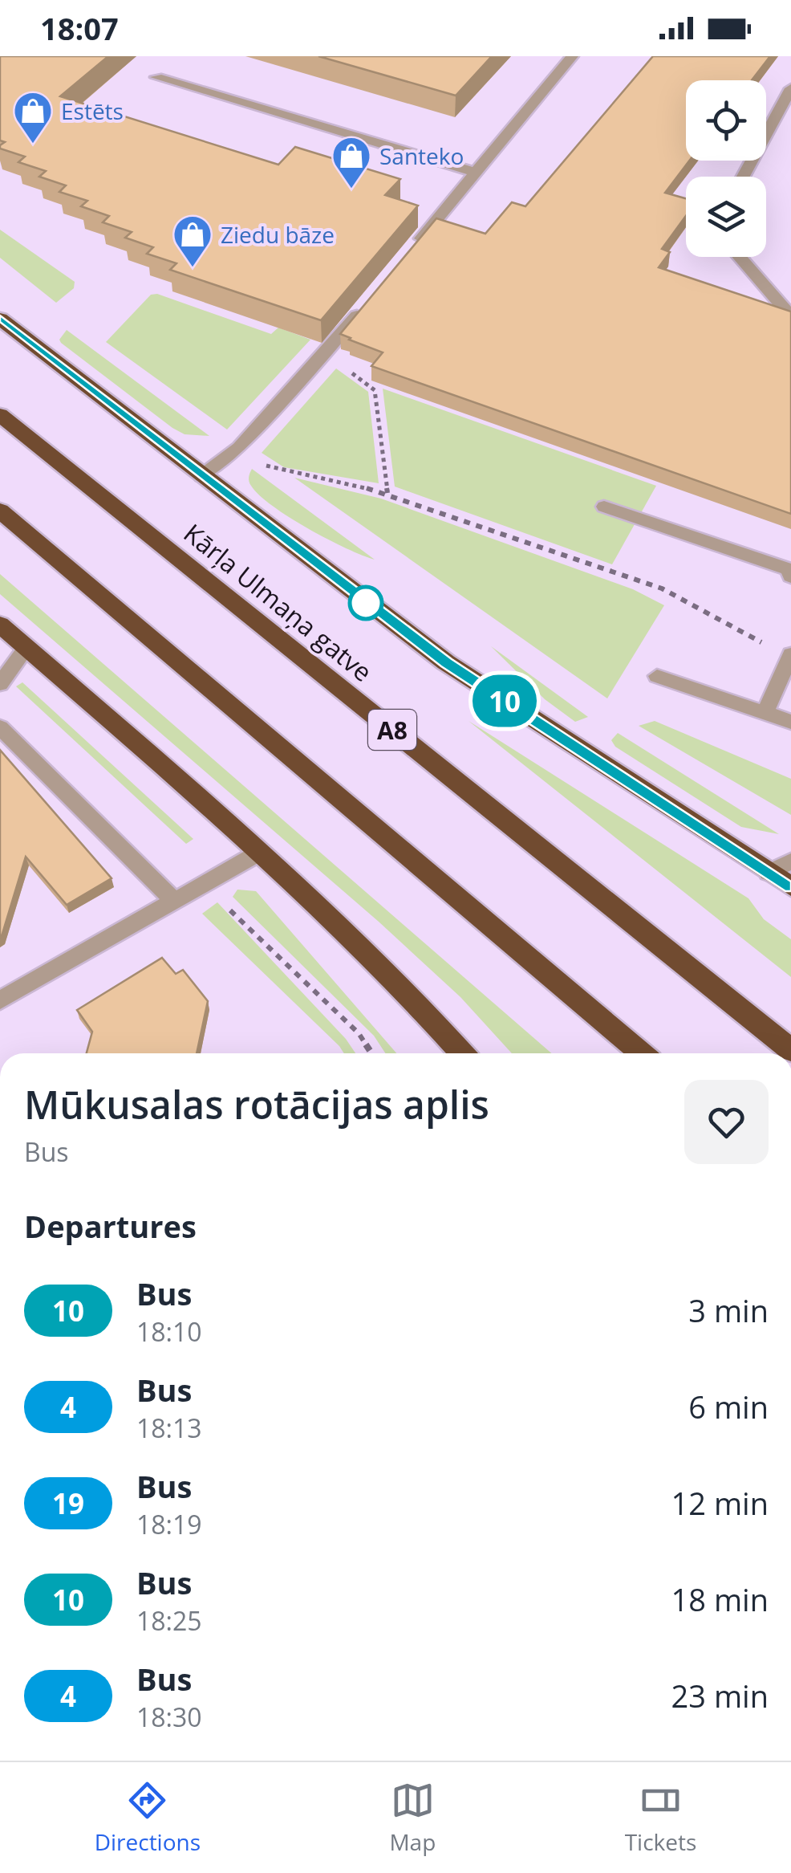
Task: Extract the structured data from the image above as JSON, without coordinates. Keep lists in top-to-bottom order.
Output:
{
  "streets": {
    "highway": ["Kārļa Ulmaņa gatve", "A8"]
  },
  "places": {
    "shop": ["Estēts", "Santeko", "Ziedu bāze"]
  },
  "lines": ["bus line 10"],
  "page": {
    "status": "18:07",
    "on_map": "10",
    "heading": [
      ["Mūkusalas rotācijas aplis", "Bus"],
      "Departures"
    ],
    "list": [
      {
        "mark": "10",
        "name": "Bus",
        "note": "18:10",
        "value": "3 min"
      },
      {
        "mark": "4",
        "name": "Bus",
        "note": "18:13",
        "value": "6 min"
      },
      {
        "mark": "19",
        "name": "Bus",
        "note": "18:19",
        "value": "12 min"
      },
      {
        "mark": "10",
        "name": "Bus",
        "note": "18:25",
        "value": "18 min"
      },
      {
        "mark": "4",
        "name": "Bus",
        "note": "18:30",
        "value": "23 min"
      }
    ],
    "tabs": ["Directions", "Map", "Tickets"]
  }
}
